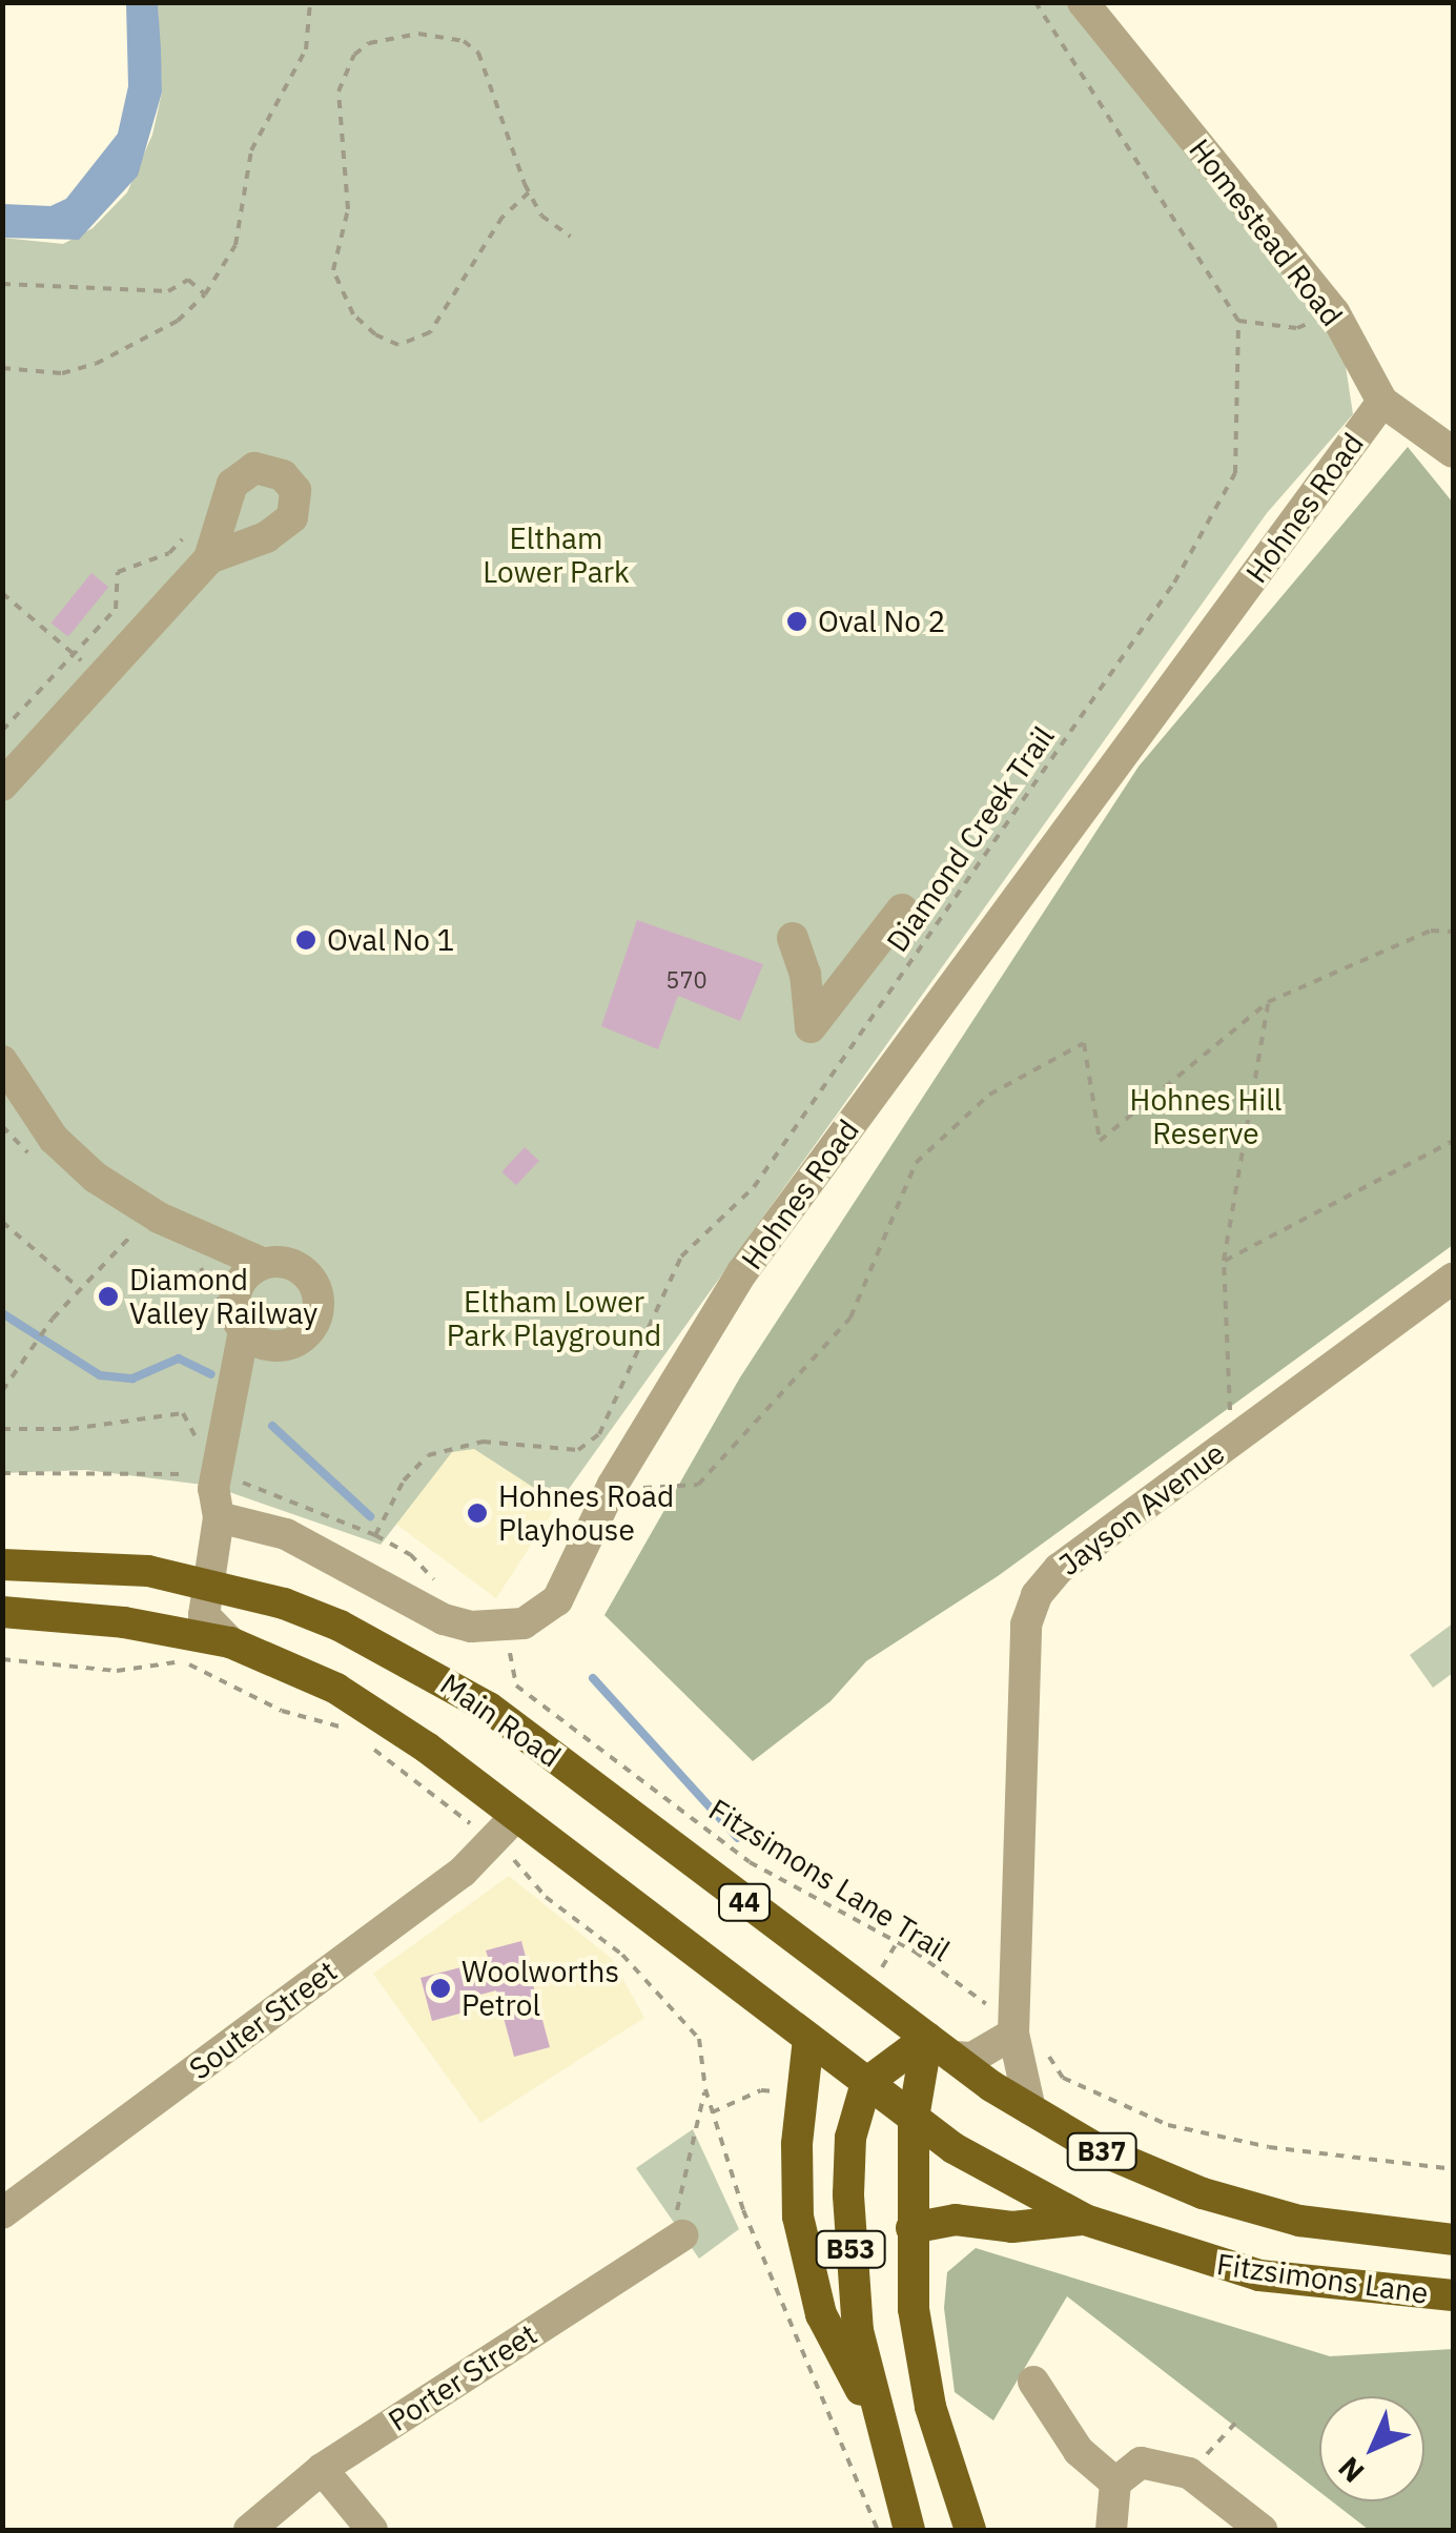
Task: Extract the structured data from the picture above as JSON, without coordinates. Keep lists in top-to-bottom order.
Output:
{
  "streets": {
    "main road": [
      "Main Road",
      "44",
      "B37",
      "B53",
      "Fitzsimons Lane"
    ],
    "street": [
      "Homestead Road",
      "Hohnes Road",
      "Jayson Avenue",
      "Souter Street",
      "Porter Street"
    ],
    "path": ["Diamond Creek Trail", "Fitzsimons Lane Trail"]
  },
  "crossings": [
    ["Homestead Road", "Hohnes Road"],
    ["Hohnes Road", "Fitzsimons Lane Trail"],
    ["Jayson Avenue", "Fitzsimons Lane Trail"],
    ["Jayson Avenue", "Fitzsimons Lane"],
    ["Main Road", "B53"],
    ["Main Road", "Fitzsimons Lane"],
    ["44", "Souter Street"],
    ["44", "B53"],
    ["44", "Fitzsimons Lane"],
    ["B53", "Fitzsimons Lane"]
  ],
  "parks": ["Eltham Lower Park", "Hohnes Hill Reserve", "Eltham Lower Park Playground"],
  "places": [
    "Oval No 2",
    "Oval No 1",
    "Diamond Valley Railway",
    "Hohnes Road Playhouse",
    "Woolworths Petrol"
  ],
  "house_numbers": ["570"],
  "north": "bottom left"
}
